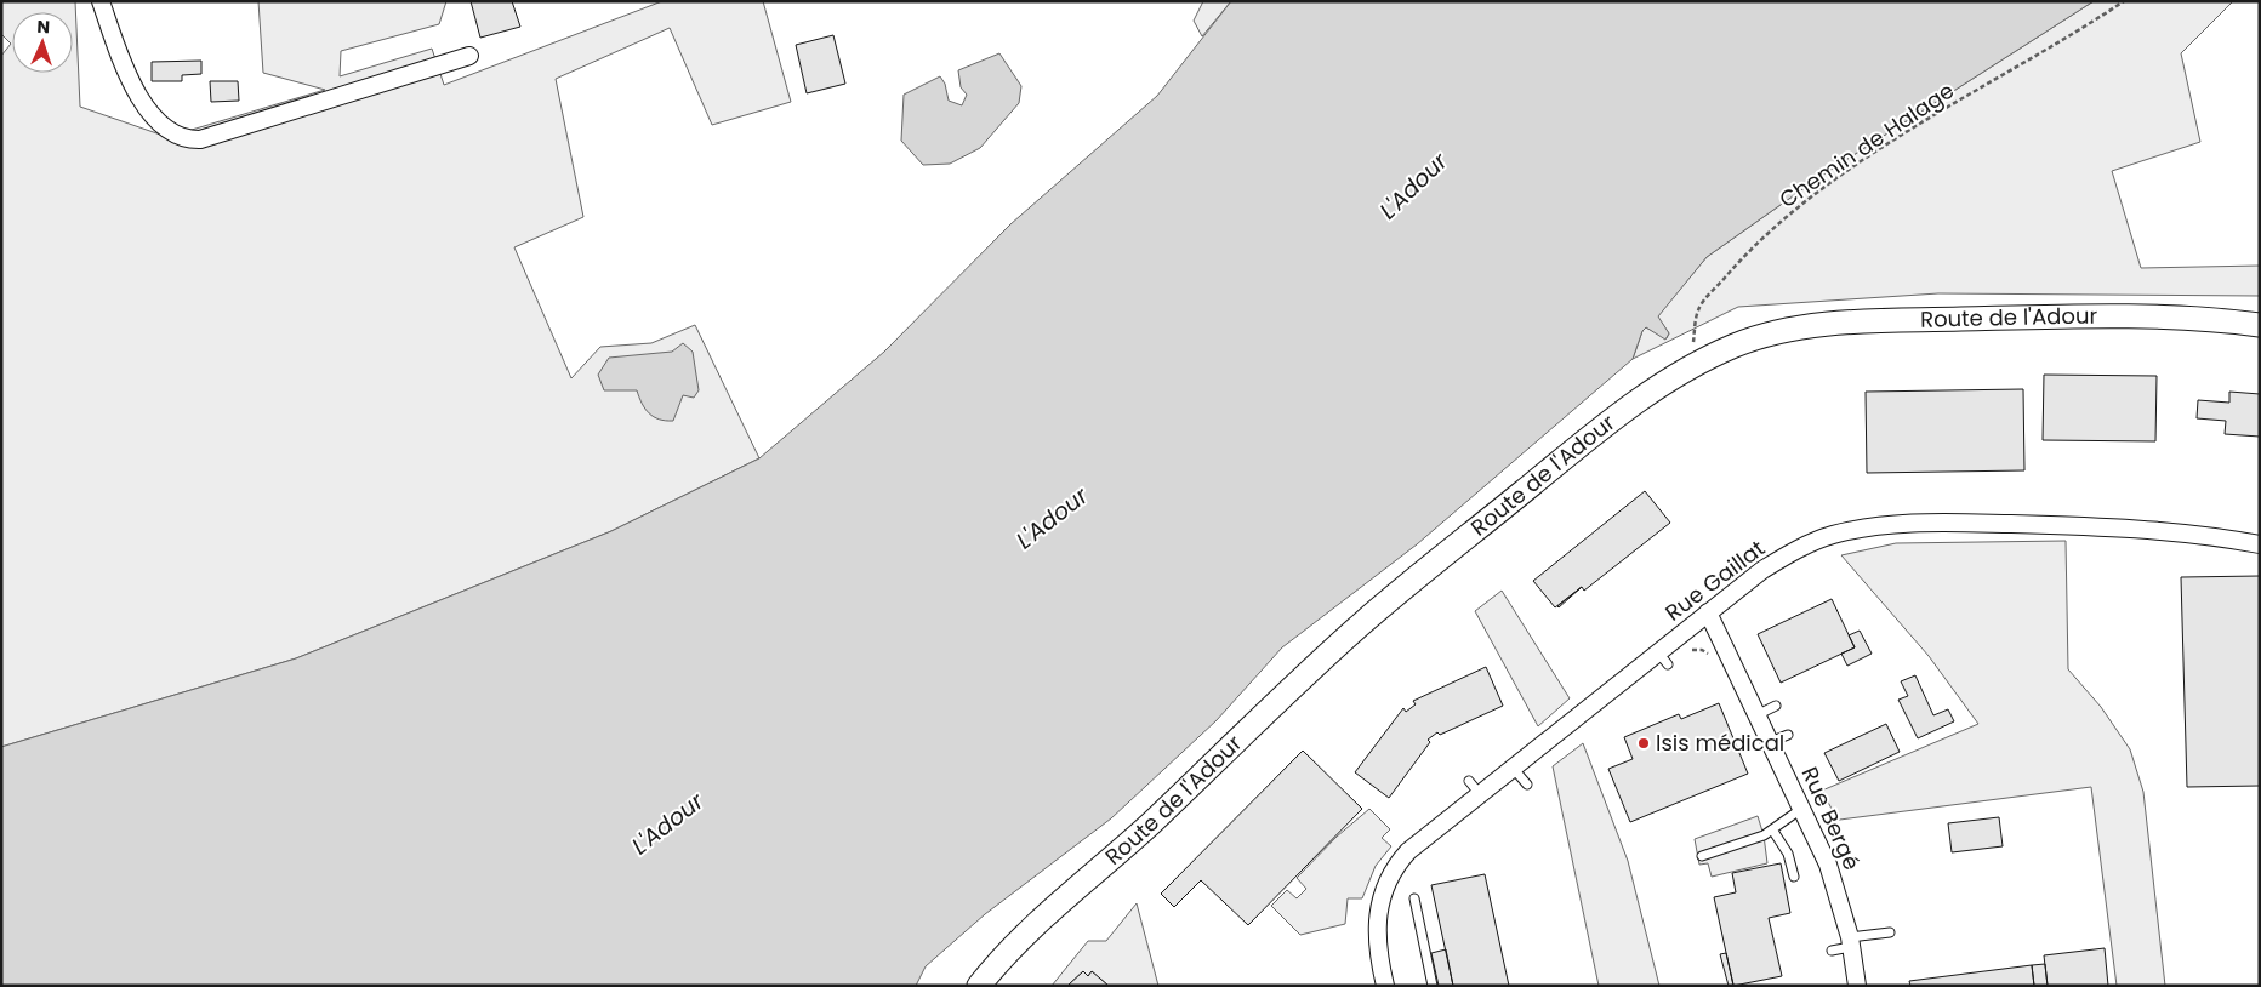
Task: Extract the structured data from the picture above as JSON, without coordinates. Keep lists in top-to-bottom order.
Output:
{
  "streets": {
    "main road": ["Route de l'Adour"],
    "street": ["Rue Gaillat", "Rue Bergé"],
    "path": ["Chemin de Halage"]
  },
  "crossings": [
    ["Chemin de Halage", "Route de l'Adour"],
    ["Rue Gaillat", "Rue Bergé"]
  ],
  "water": ["L'Adour"],
  "places": ["Isis médical"],
  "north": "top"
}
